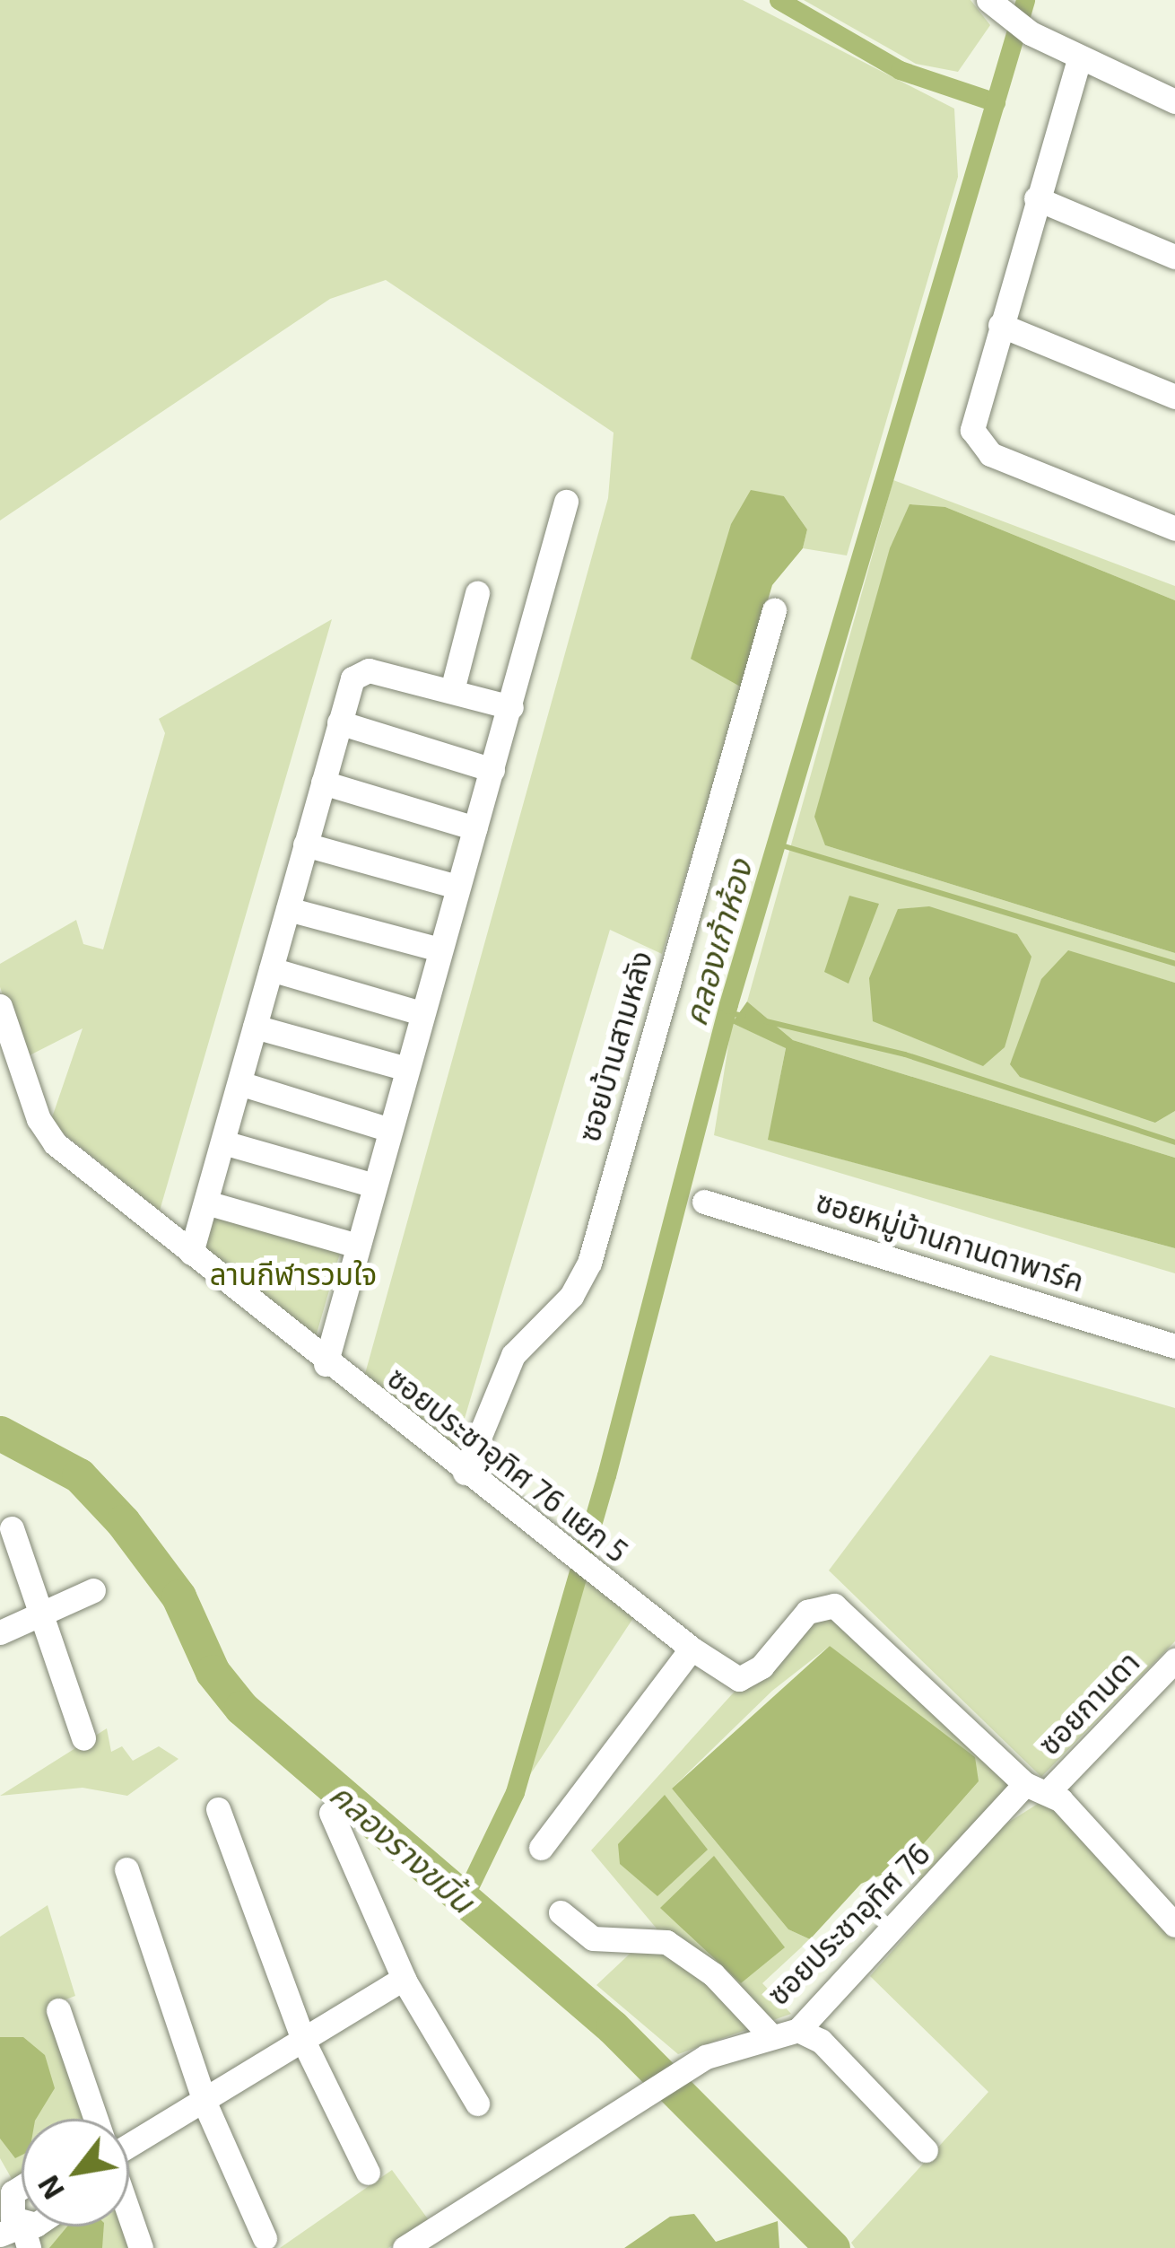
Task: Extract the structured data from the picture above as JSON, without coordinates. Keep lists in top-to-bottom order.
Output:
{
  "streets": {
    "street": [
      "ซอยบ้านสามหลัง",
      "ซอยหมู่บ้านกานดาพาร์ค",
      "ซอยประชาอุทิศ 76 แยก 5",
      "ซอยกานดา",
      "ซอยประชาอุทิศ 76"
    ]
  },
  "crossings": [
    ["ซอยบ้านสามหลัง", "ซอยประชาอุทิศ 76 แยก 5"],
    ["ซอยประชาอุทิศ 76 แยก 5", "ซอยกานดา"],
    ["ซอยประชาอุทิศ 76 แยก 5", "ซอยประชาอุทิศ 76"],
    ["ซอยกานดา", "ซอยประชาอุทิศ 76"]
  ],
  "water": ["คลองเก้าห้อง", "คลองรางขมิ้น"],
  "parks": ["ลานกีฬารวมใจ"],
  "north": "bottom left"
}
